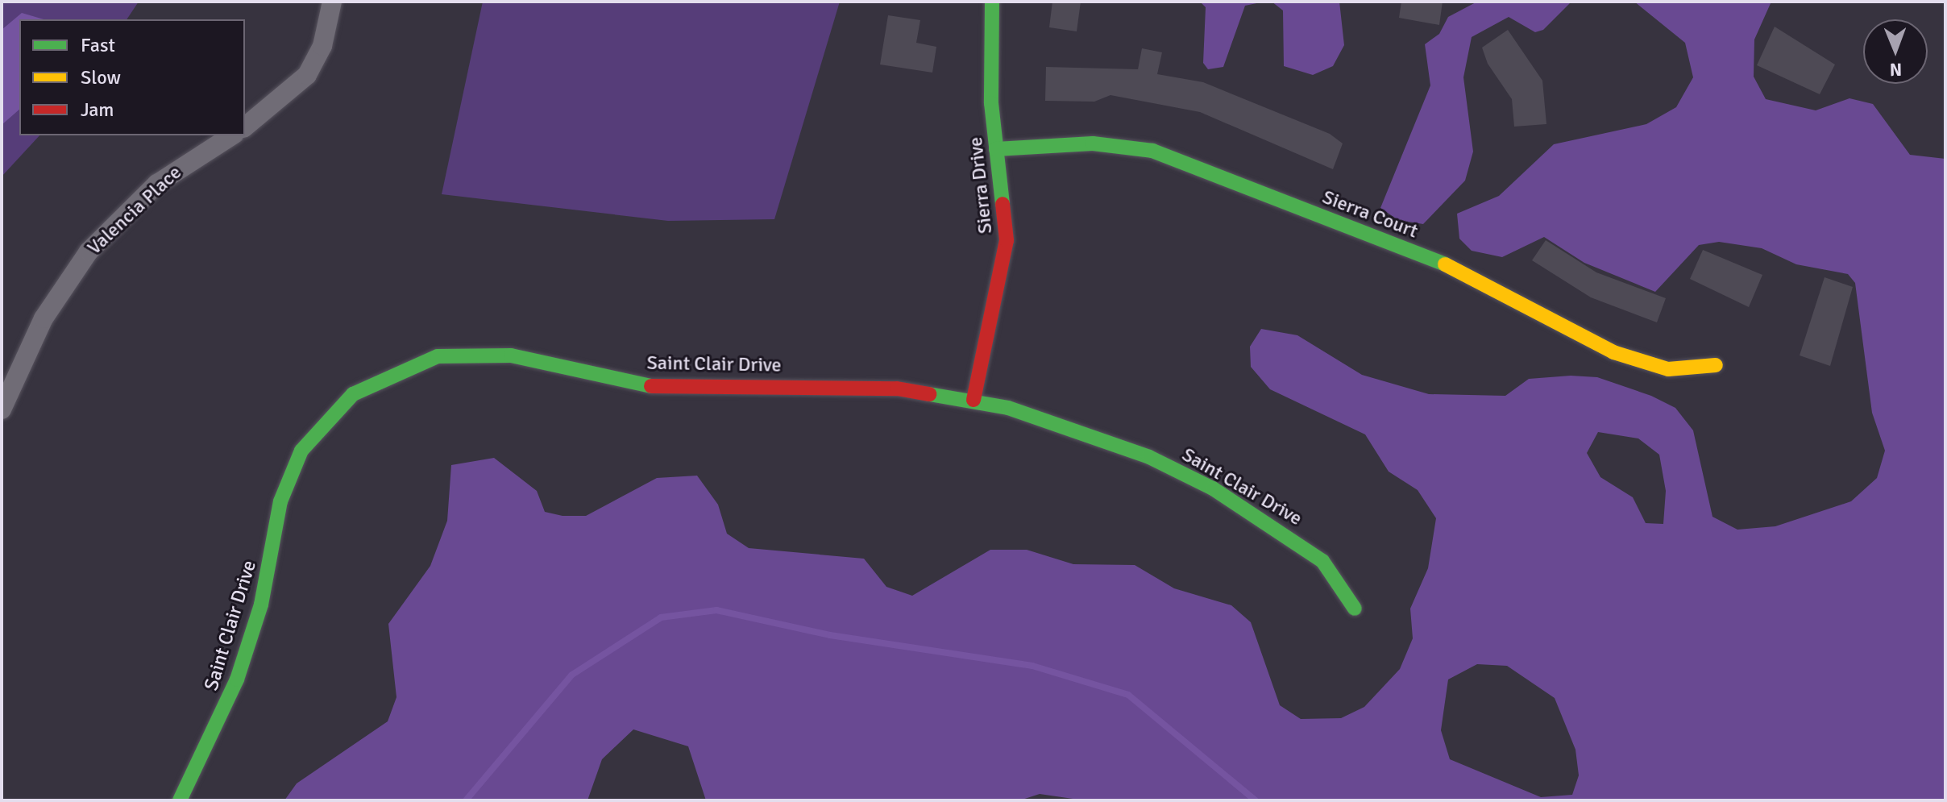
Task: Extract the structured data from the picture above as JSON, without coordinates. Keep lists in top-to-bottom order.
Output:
{
  "streets": {
    "street": [
      "Sierra Drive",
      "Valencia Place",
      "Sierra Court",
      "Saint Clair Drive"
    ]
  },
  "crossings": [
    ["Sierra Drive", "Sierra Court"],
    ["Sierra Drive", "Saint Clair Drive"]
  ],
  "legend": ["Fast", "Slow", "Jam"],
  "north": "bottom"
}
